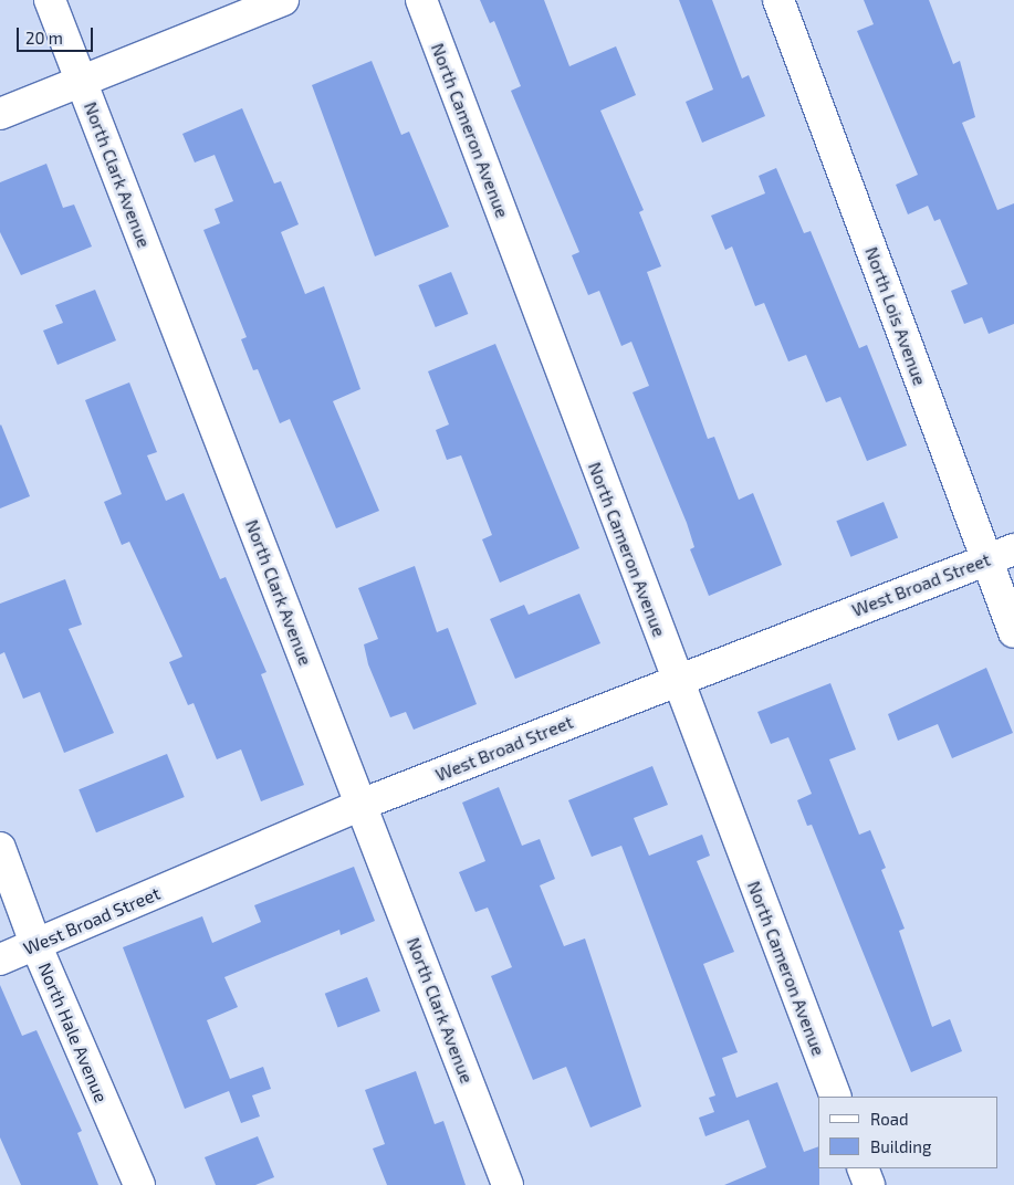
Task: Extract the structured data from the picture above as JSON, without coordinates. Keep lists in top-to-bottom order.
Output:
{
  "streets": {
    "street": [
      "North Cameron Avenue",
      "North Clark Avenue",
      "North Lois Avenue",
      "West Broad Street",
      "North Hale Avenue"
    ]
  },
  "crossings": [
    ["North Cameron Avenue", "West Broad Street"],
    ["North Clark Avenue", "West Broad Street"],
    ["North Lois Avenue", "West Broad Street"],
    ["West Broad Street", "North Hale Avenue"]
  ],
  "legend": ["Road", "Building"],
  "scale_bar": "20 m"
}
